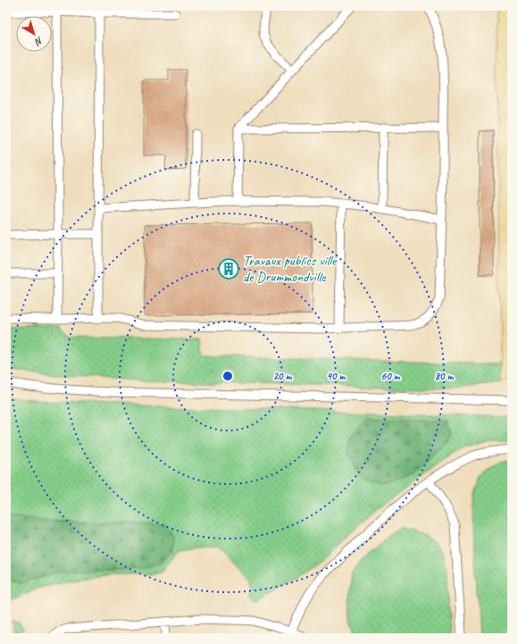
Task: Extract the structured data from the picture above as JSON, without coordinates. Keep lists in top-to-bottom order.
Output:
{
  "places": {
    "building": ["Travaux publics ville de Drummondville"]
  },
  "north": "bottom right",
  "rings": [
    "20 m",
    "40 m",
    "60 m",
    "80 m"
  ]
}
